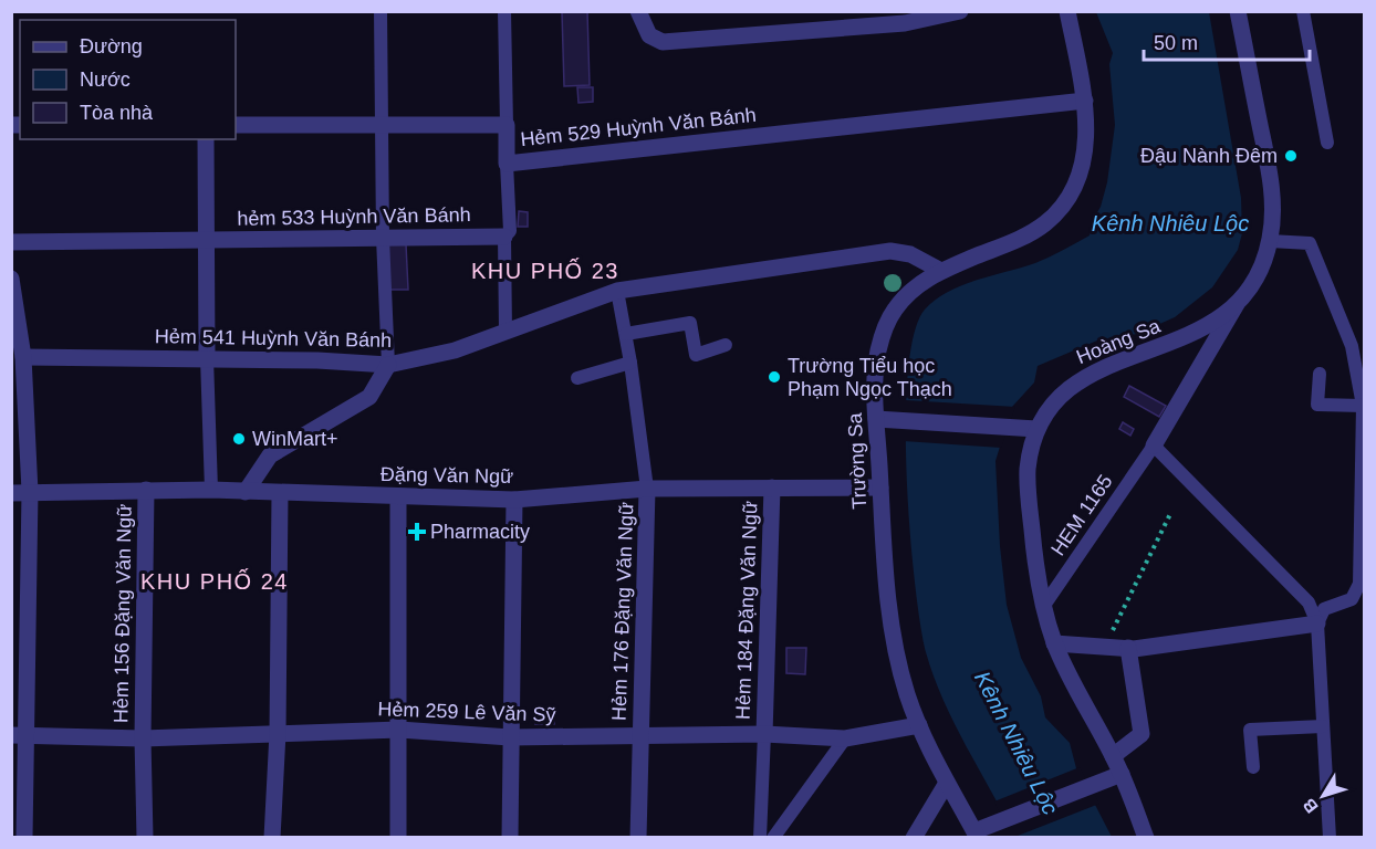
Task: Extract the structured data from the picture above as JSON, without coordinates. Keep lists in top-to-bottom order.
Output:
{
  "streets": {
    "street": [
      "Hẻm 529 Huỳnh Văn Bánh",
      "hẻm 533 Huỳnh Văn Bánh",
      "Hẻm 541 Huỳnh Văn Bánh",
      "Hoàng Sa",
      "Trường Sa",
      "Đặng Văn Ngữ",
      "Hẻm 184 Đặng Văn Ngữ",
      "Hẻm 176 Đặng Văn Ngữ",
      "Hẻm 156 Đặng Văn Ngữ",
      "Hẻm 259 Lê Văn Sỹ"
    ],
    "lane": ["HEM 1165"]
  },
  "crossings": [
    ["Hẻm 529 Huỳnh Văn Bánh", "Trường Sa"],
    ["Hẻm 541 Huỳnh Văn Bánh", "Trường Sa"],
    ["Hoàng Sa", "HEM 1165"],
    ["Trường Sa", "Đặng Văn Ngữ"],
    ["Trường Sa", "Hẻm 259 Lê Văn Sỹ"],
    ["Đặng Văn Ngữ", "Hẻm 184 Đặng Văn Ngữ"],
    ["Đặng Văn Ngữ", "Hẻm 176 Đặng Văn Ngữ"],
    ["Đặng Văn Ngữ", "Hẻm 156 Đặng Văn Ngữ"],
    ["Hẻm 184 Đặng Văn Ngữ", "Hẻm 259 Lê Văn Sỹ"],
    ["Hẻm 176 Đặng Văn Ngữ", "Hẻm 259 Lê Văn Sỹ"],
    ["Hẻm 156 Đặng Văn Ngữ", "Hẻm 259 Lê Văn Sỹ"]
  ],
  "districts": ["KHU PHỐ 23", "KHU PHỐ 24"],
  "water": ["Kênh Nhiêu Lộc"],
  "places": {
    "other": ["Đậu Nành Đêm", "Trường Tiểu học Phạm Ngọc Thạch", "WinMart+"],
    "health": ["Pharmacity"]
  },
  "legend": ["Đường", "Nước", "Tòa nhà"],
  "scale_bar": "50 m",
  "north": "bottom left"
}
